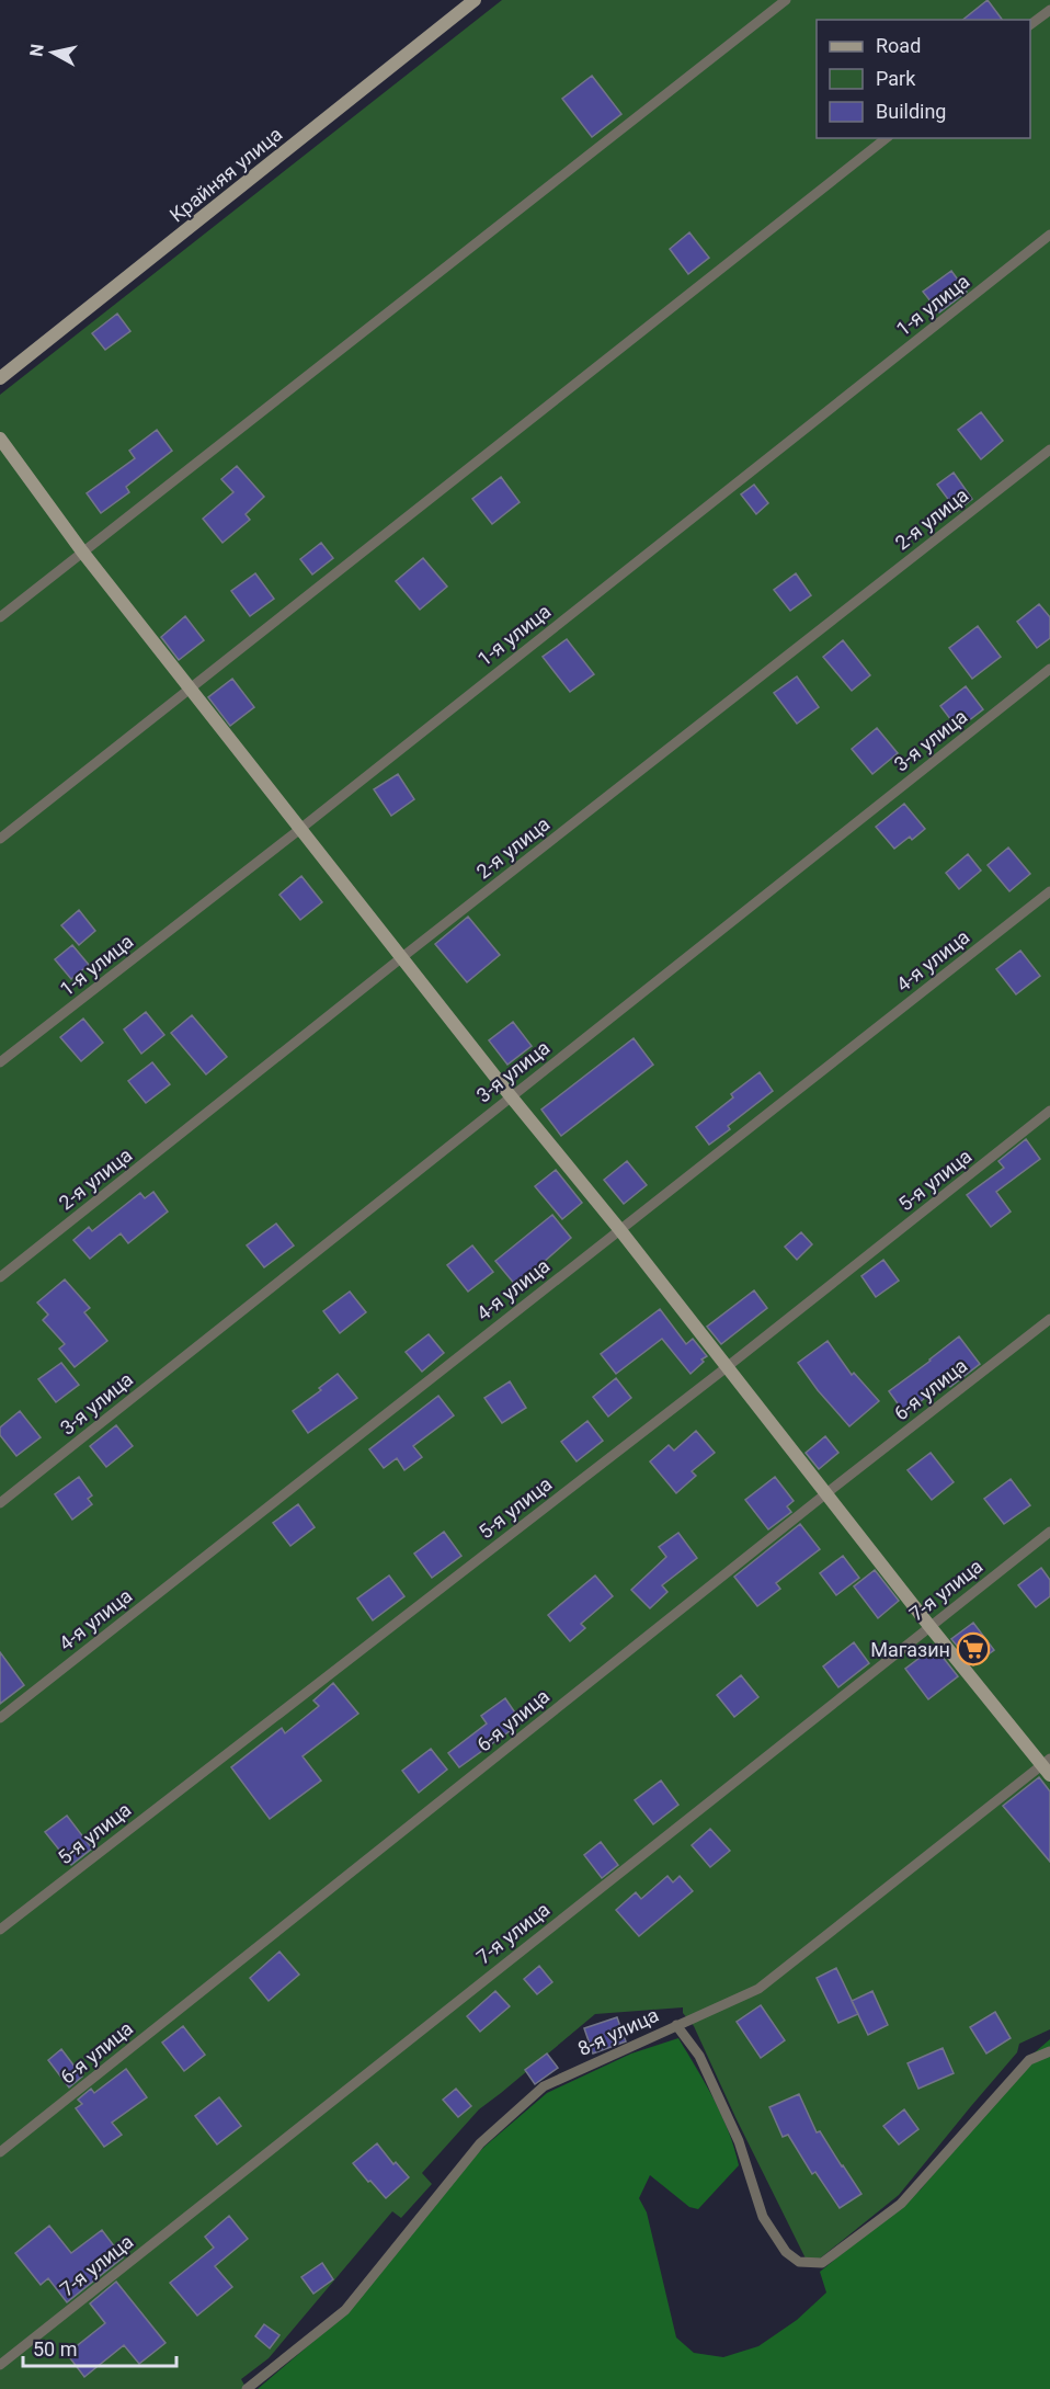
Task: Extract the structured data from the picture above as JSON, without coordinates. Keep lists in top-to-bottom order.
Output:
{
  "streets": {
    "street": ["Крайняя улица"],
    "lane": [
      "1-я улица",
      "2-я улица",
      "3-я улица",
      "4-я улица",
      "5-я улица",
      "6-я улица",
      "7-я улица",
      "8-я улица"
    ]
  },
  "places": {
    "supermarket": ["Магазин"]
  },
  "legend": ["Road", "Park", "Building"],
  "scale_bar": "50 m",
  "north": "left"
}
